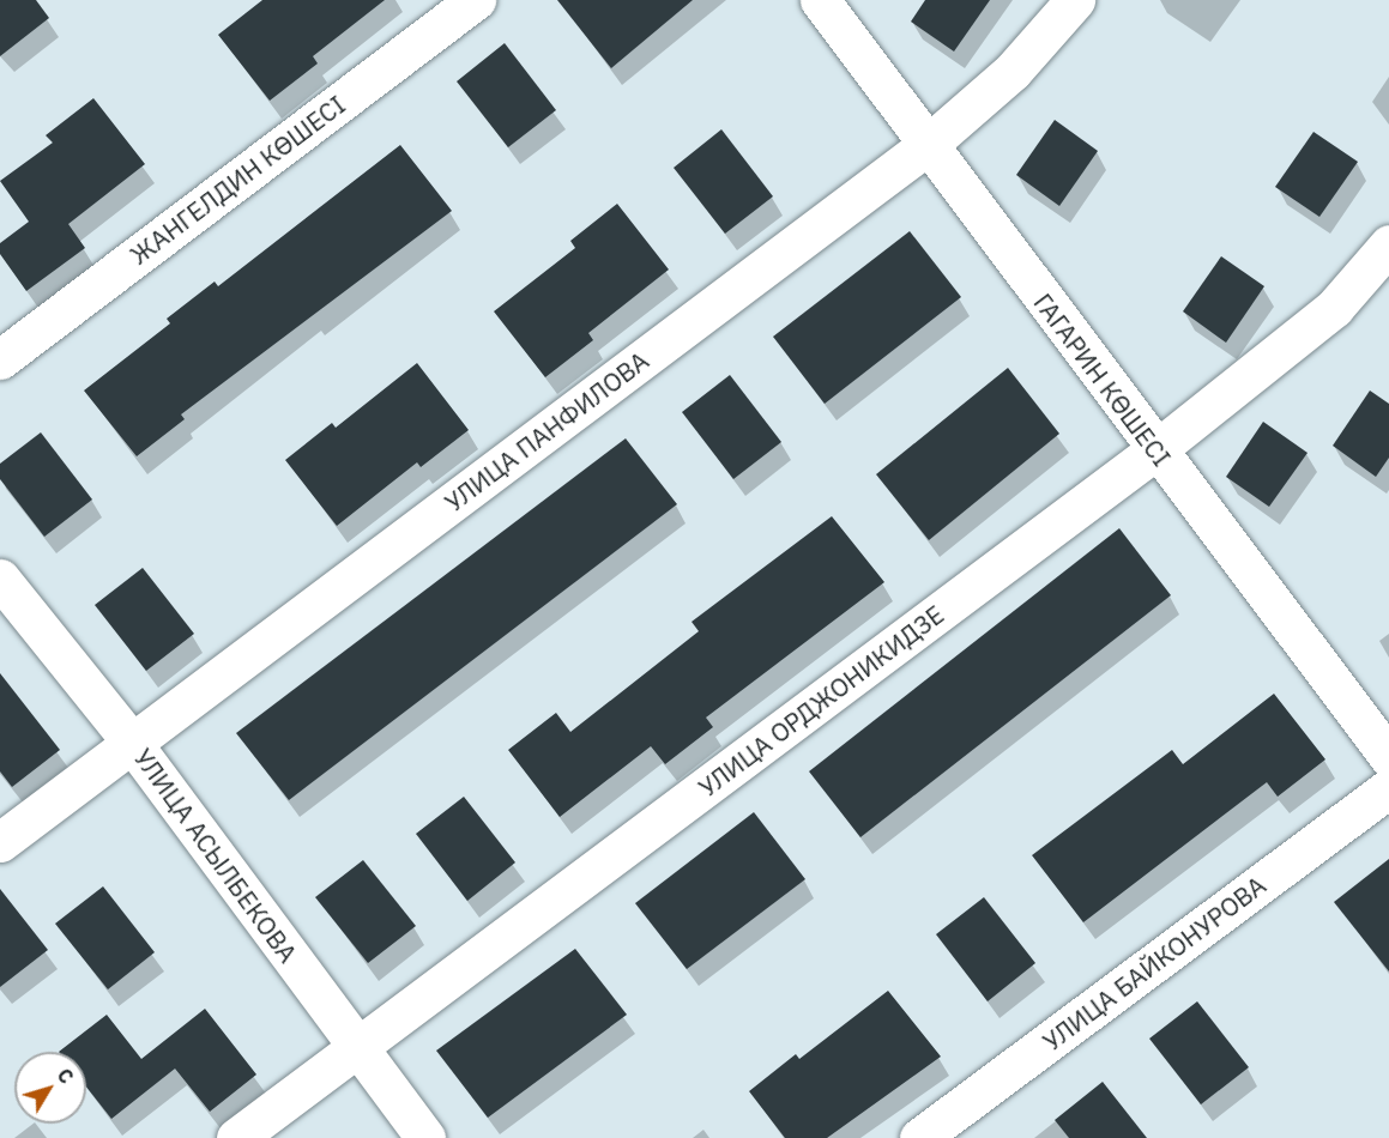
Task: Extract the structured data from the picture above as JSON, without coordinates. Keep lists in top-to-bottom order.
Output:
{
  "streets": {
    "street": [
      "ЖАНГЕЛДИН КӨШЕСІ",
      "ГАГАРИН КӨШЕСІ",
      "УЛИЦА ПАНФИЛОВА",
      "УЛИЦА ОРДЖОНИКИДЗЕ",
      "УЛИЦА АСЫЛБЕКОВА",
      "УЛИЦА БАЙКОНУРОВА"
    ]
  },
  "crossings": [
    ["ГАГАРИН КӨШЕСІ", "УЛИЦА ПАНФИЛОВА"],
    ["ГАГАРИН КӨШЕСІ", "УЛИЦА ОРДЖОНИКИДЗЕ"],
    ["УЛИЦА ПАНФИЛОВА", "УЛИЦА АСЫЛБЕКОВА"],
    ["УЛИЦА ОРДЖОНИКИДЗЕ", "УЛИЦА АСЫЛБЕКОВА"]
  ],
  "north": "top right"
}
